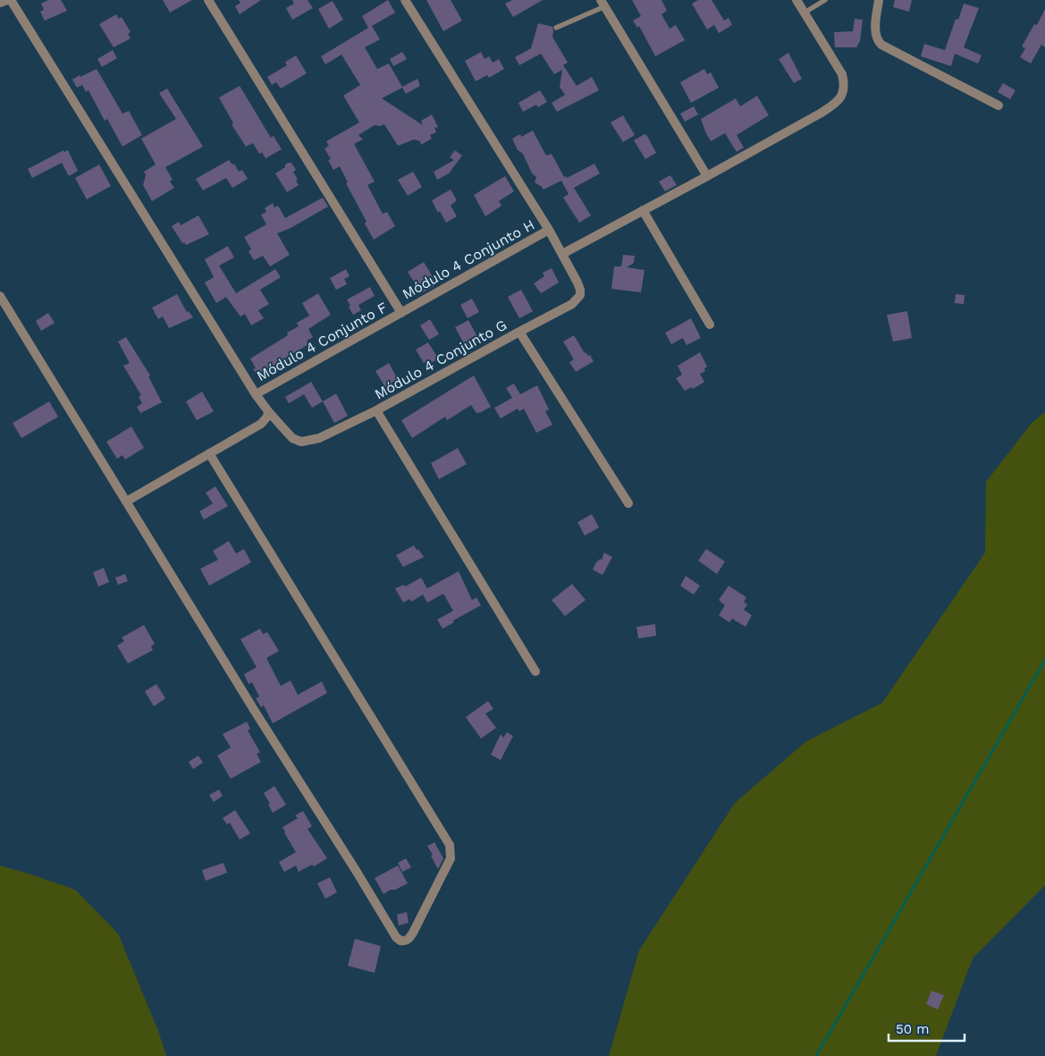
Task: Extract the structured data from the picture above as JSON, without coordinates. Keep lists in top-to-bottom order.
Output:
{
  "streets": {
    "street": ["Módulo 4 Conjunto H", "Módulo 4 Conjunto F", "Módulo 4 Conjunto G"]
  },
  "crossings": [
    ["Módulo 4 Conjunto H", "Módulo 4 Conjunto F"],
    ["Módulo 4 Conjunto F", "Módulo 4 Conjunto G"]
  ],
  "scale_bar": "50 m"
}
